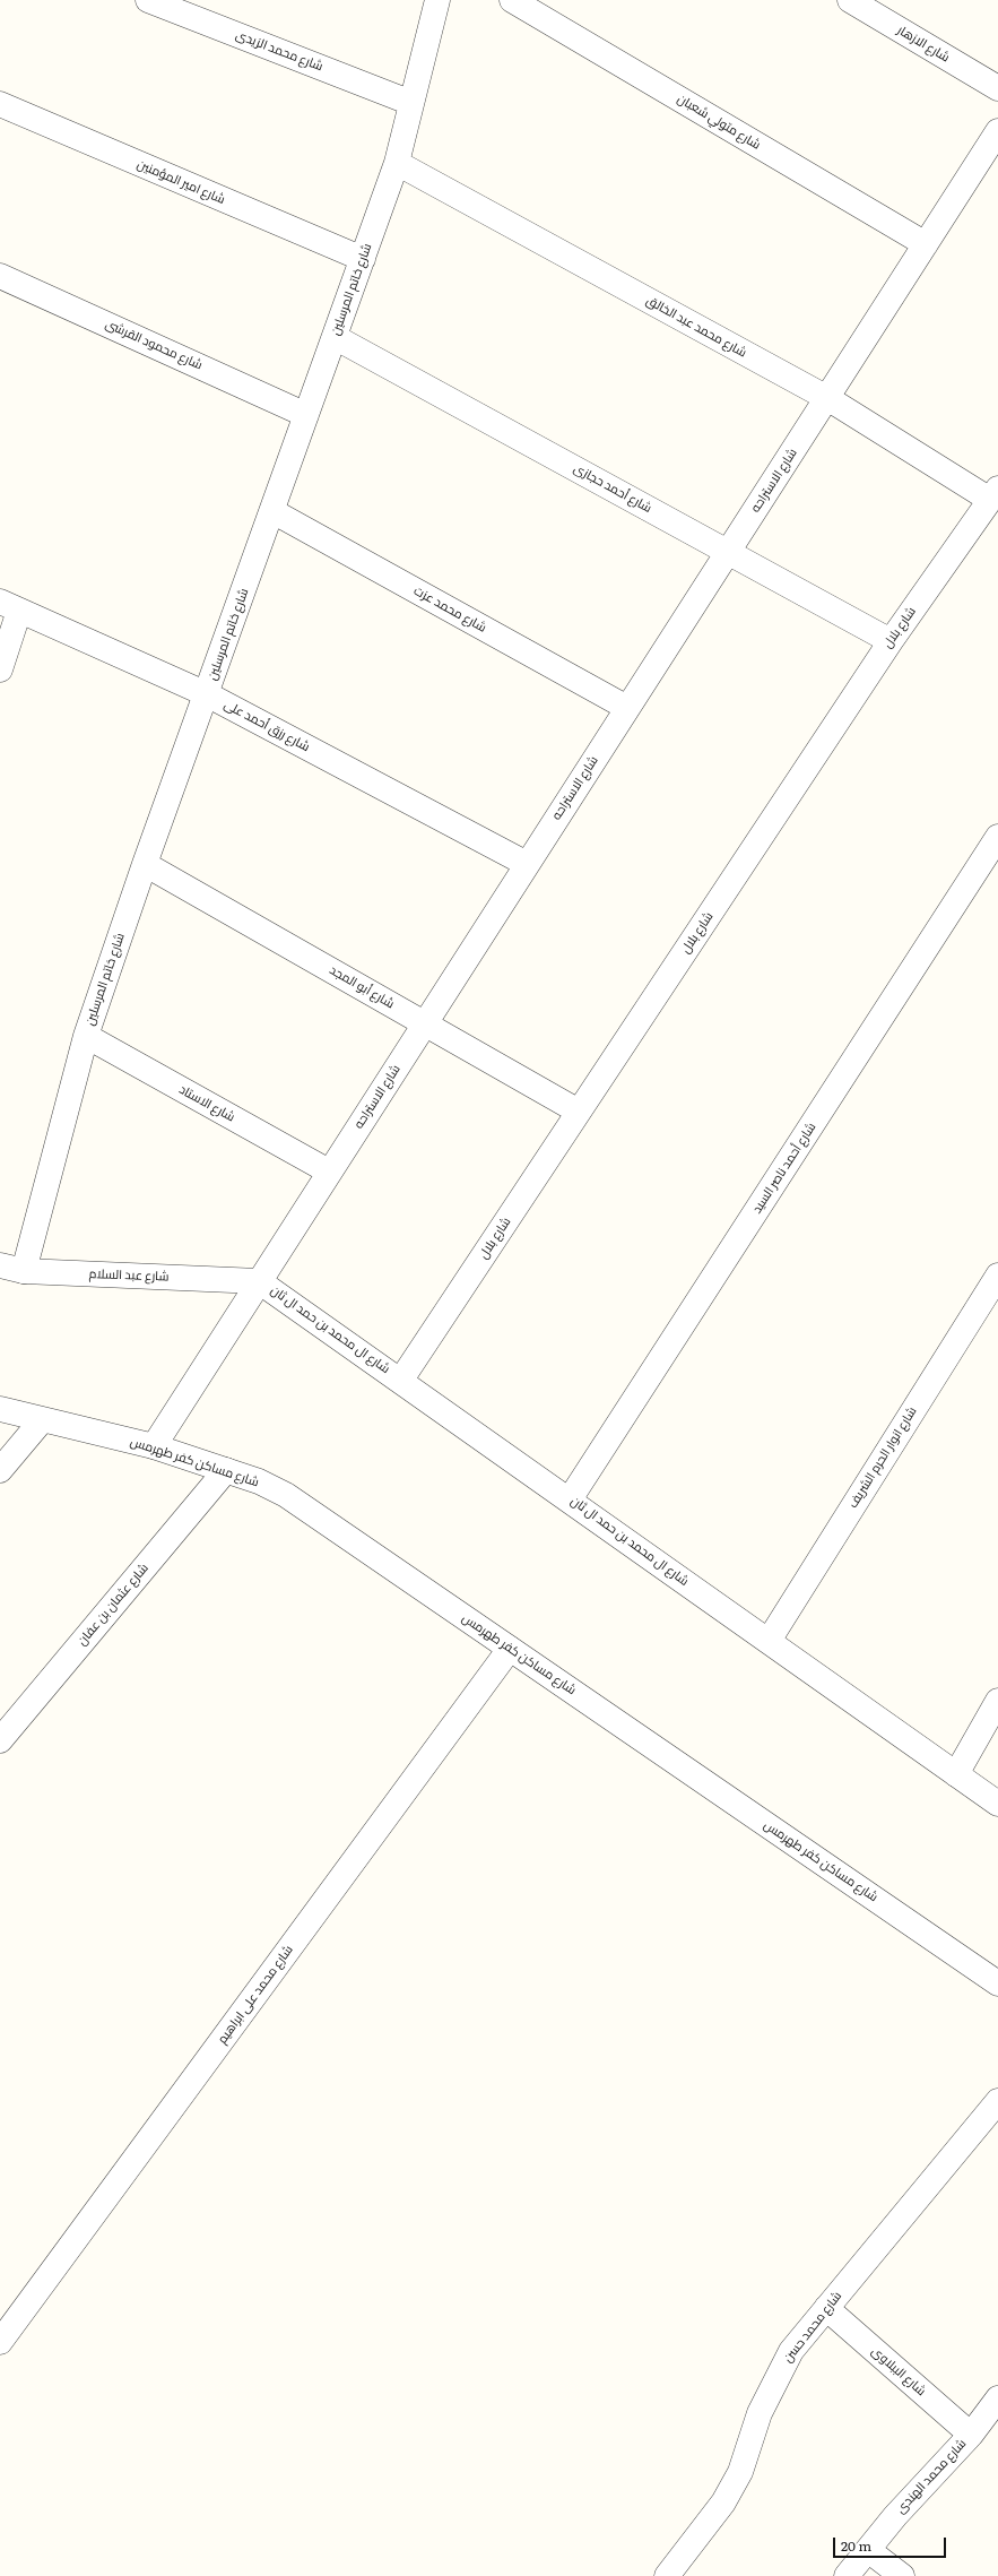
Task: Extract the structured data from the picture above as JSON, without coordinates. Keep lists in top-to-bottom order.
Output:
{
  "streets": {
    "street": [
      "شارع الازهار",
      "شارع محمد الزيدى",
      "شارع متولي شعبان",
      "شارع امير المؤمنين",
      "شارع خاتم المرسلين",
      "شارع محمد عبد الخالق",
      "شارع محمود القرشى",
      "شارع الاستراحه",
      "شارع أحمد حجازى",
      "شارع محمد عزت",
      "شارع بلال",
      "شارع رزق أحمد على",
      "شارع أبو المجد",
      "شارع الاستاد",
      "شارع أحمد ناصر السيد",
      "شارع عبد السلام",
      "شارع ال محمد بن حمد ال ثان",
      "شارع انوار الحرم الشريف",
      "شارع مساكن كفر طهرمس",
      "شارع عثمان بن عفان",
      "شارع محمد على ابراهيم",
      "شارع محمد حسن",
      "شارع الببلاوى",
      "شارع محمد الهندى"
    ]
  },
  "crossings": [
    ["شارع محمد الزيدى", "شارع خاتم المرسلين"],
    ["شارع متولي شعبان", "شارع الاستراحه"],
    ["شارع امير المؤمنين", "شارع خاتم المرسلين"],
    ["شارع خاتم المرسلين", "شارع محمد عبد الخالق"],
    ["شارع خاتم المرسلين", "شارع محمود القرشى"],
    ["شارع خاتم المرسلين", "شارع أحمد حجازى"],
    ["شارع خاتم المرسلين", "شارع محمد عزت"],
    ["شارع خاتم المرسلين", "شارع رزق أحمد على"],
    ["شارع خاتم المرسلين", "شارع أبو المجد"],
    ["شارع خاتم المرسلين", "شارع الاستاد"],
    ["شارع خاتم المرسلين", "شارع عبد السلام"],
    ["شارع محمد عبد الخالق", "شارع الاستراحه"],
    ["شارع محمد عبد الخالق", "شارع بلال"],
    ["شارع الاستراحه", "شارع أحمد حجازى"],
    ["شارع الاستراحه", "شارع محمد عزت"],
    ["شارع الاستراحه", "شارع رزق أحمد على"],
    ["شارع الاستراحه", "شارع أبو المجد"],
    ["شارع الاستراحه", "شارع الاستاد"],
    ["شارع الاستراحه", "شارع عبد السلام"],
    ["شارع الاستراحه", "شارع ال محمد بن حمد ال ثان"],
    ["شارع الاستراحه", "شارع مساكن كفر طهرمس"],
    ["شارع أحمد حجازى", "شارع بلال"],
    ["شارع بلال", "شارع أبو المجد"],
    ["شارع بلال", "شارع ال محمد بن حمد ال ثان"],
    ["شارع أحمد ناصر السيد", "شارع ال محمد بن حمد ال ثان"],
    ["شارع عبد السلام", "شارع ال محمد بن حمد ال ثان"],
    ["شارع ال محمد بن حمد ال ثان", "شارع انوار الحرم الشريف"],
    ["شارع مساكن كفر طهرمس", "شارع عثمان بن عفان"],
    ["شارع مساكن كفر طهرمس", "شارع محمد على ابراهيم"],
    ["شارع محمد حسن", "شارع الببلاوى"],
    ["شارع الببلاوى", "شارع محمد الهندى"]
  ],
  "scale_bar": "20 m"
}
